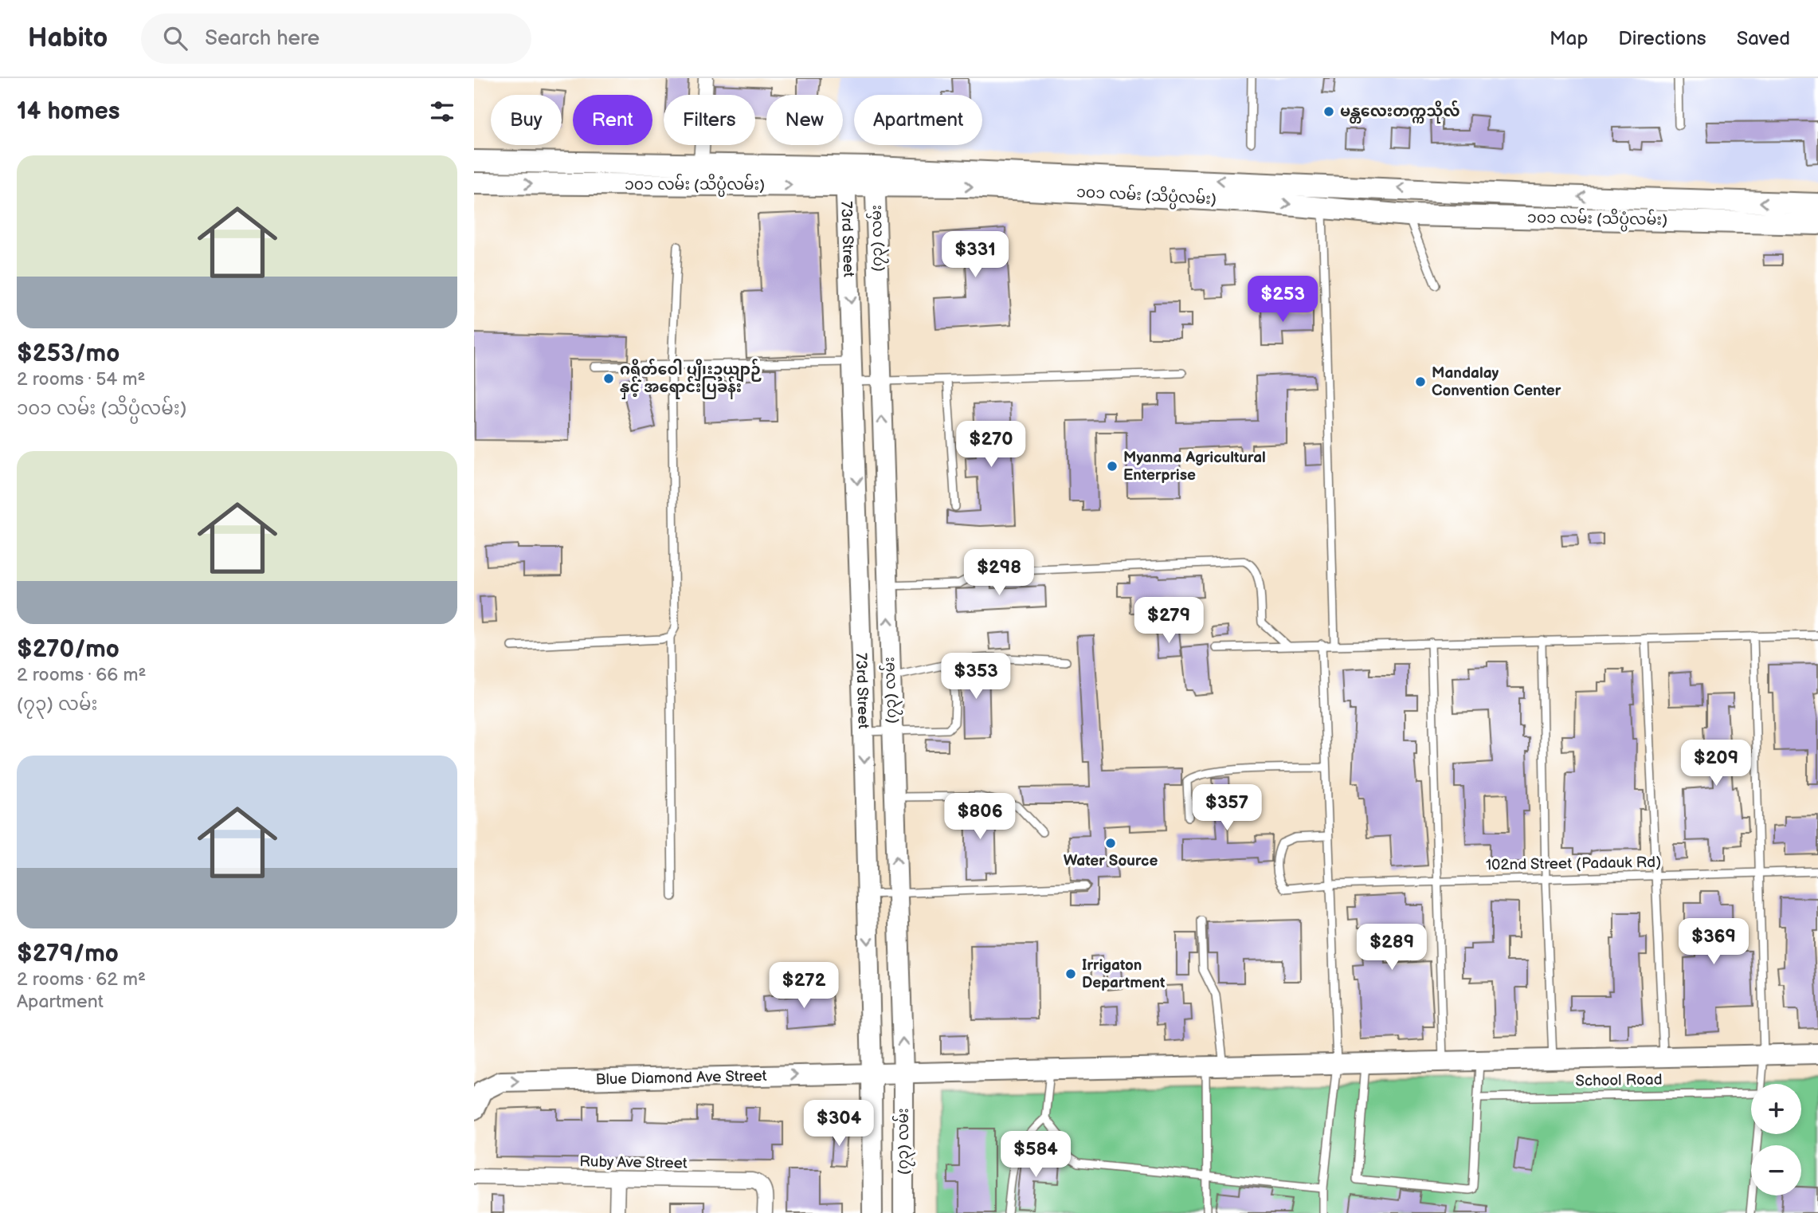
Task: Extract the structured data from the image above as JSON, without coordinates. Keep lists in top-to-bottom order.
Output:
{
  "streets": {
    "main road": [
      "၁၀၁ လမ်း (သိပ္ပံလမ်း)",
      "73rd Street",
      "(၇၃) လမ်း",
      "Blue Diamond Ave Street"
    ],
    "street": ["Ruby Ave Street"],
    "lane": ["102nd Street (Padauk Rd)", "School Road"]
  },
  "crossings": [
    ["၁၀၁ လမ်း (သိပ္ပံလမ်း)", "73rd Street"],
    ["၁၀၁ လမ်း (သိပ္ပံလမ်း)", "(၇၃) လမ်း"],
    ["73rd Street", "Blue Diamond Ave Street"],
    ["(၇၃) လမ်း", "Blue Diamond Ave Street"]
  ],
  "one_way": ["73rd Street", "(၇၃) လမ်း"],
  "places": [
    "မန္တလေးတက္ကသိုလ်",
    "ဂရိတ်ဝေါ ပျိုးဥယျာဉ် နှင့် အရောင်းပြခန်း",
    "Mandalay Convention Center",
    "Myanma Agricultural Enterprise",
    "Water Source",
    "Irrigaton Department"
  ],
  "page": {
    "header": "Habito",
    "search": "Search here",
    "nav": ["Map", "Directions", "Saved"],
    "heading": "14 homes",
    "chip": [
      "Buy",
      "Rent",
      "Filters",
      "New",
      "Apartment"
    ],
    "list": [
      {
        "name": "$253/mo",
        "note": "2 rooms · 54 m² · ၁၀၁ လမ်း (သိပ္ပံလမ်း)"
      },
      {
        "name": "$270/mo",
        "note": "2 rooms · 66 m² · (၇၃) လမ်း"
      },
      {
        "name": "$279/mo",
        "note": "2 rooms · 62 m² · Apartment"
      }
    ],
    "price": [
      "$331",
      "$253",
      "$270",
      "$298",
      "$279",
      "$353",
      "$209",
      "$357",
      "$806",
      "$369",
      "$289",
      "$272",
      "$304",
      "$584"
    ],
    "map_buttons": ["+", "−"]
  }
}
